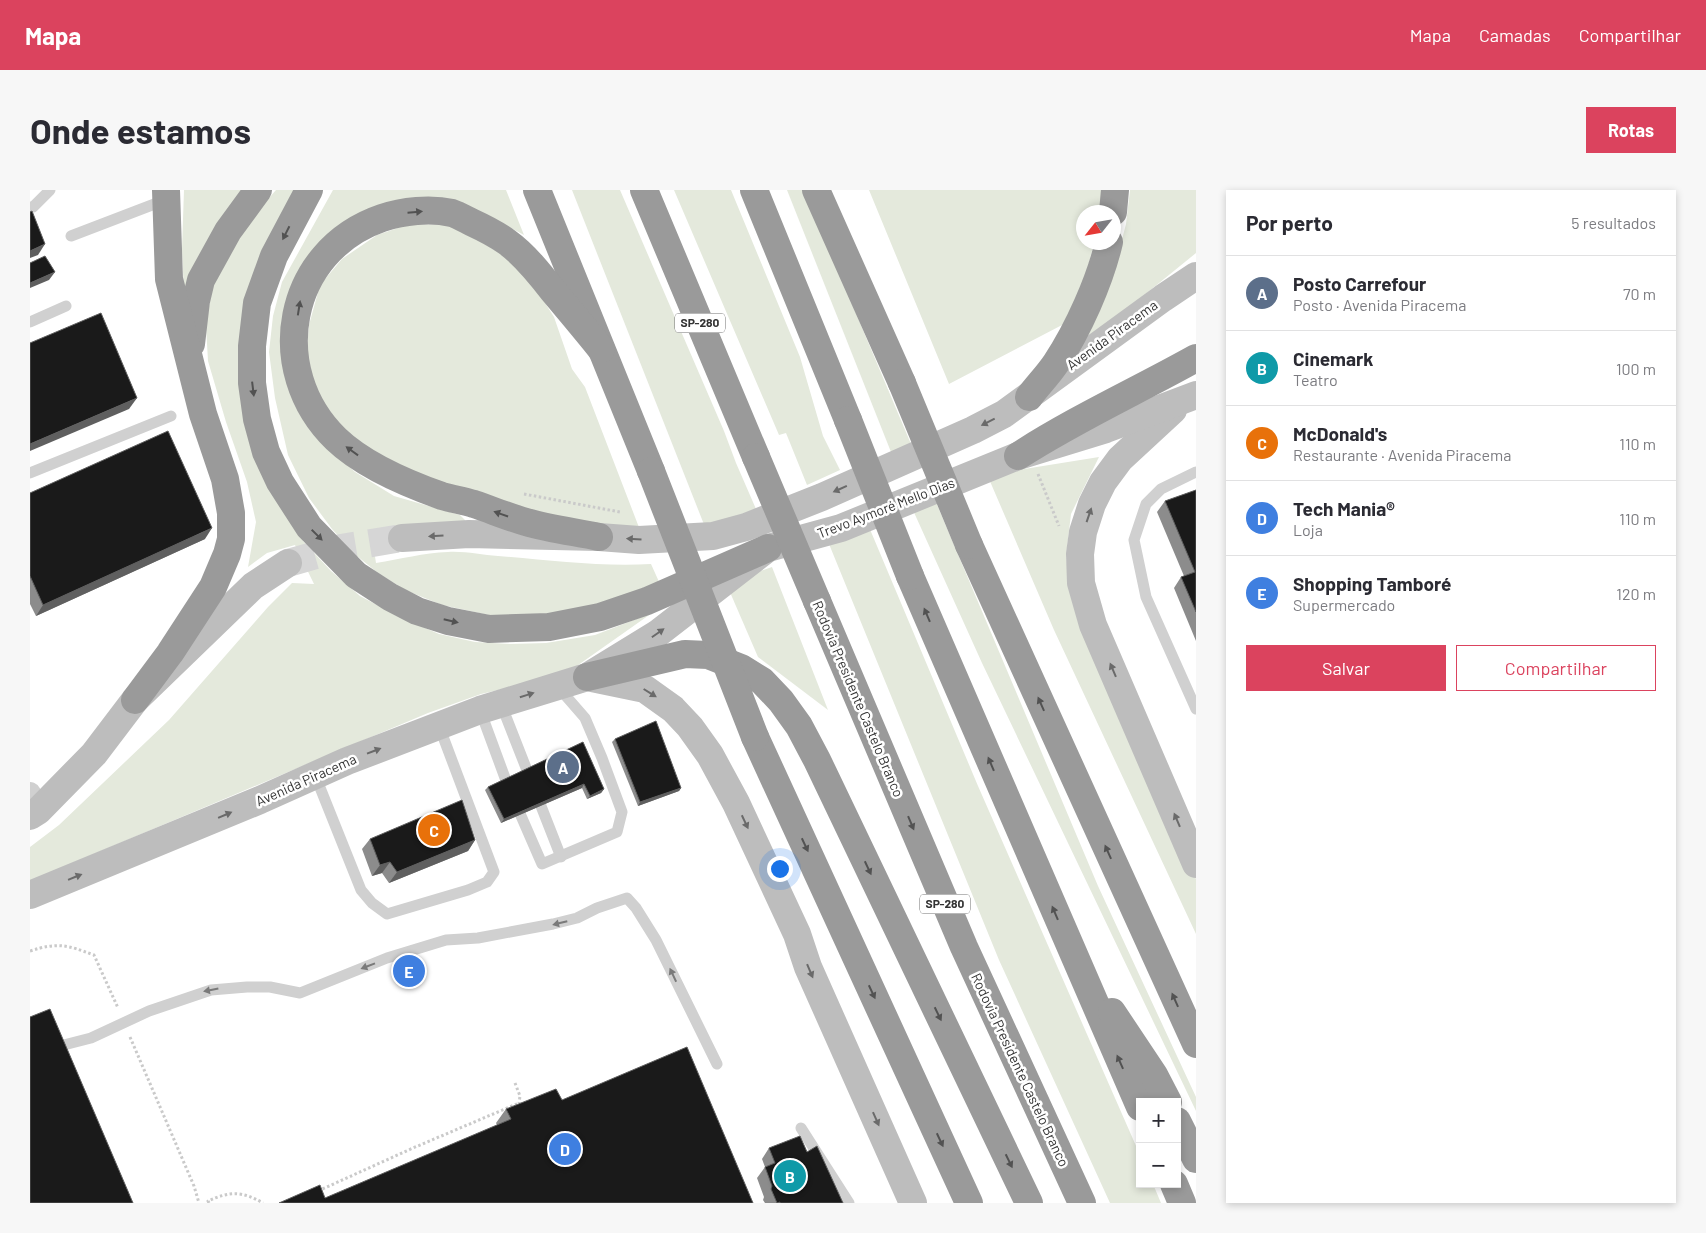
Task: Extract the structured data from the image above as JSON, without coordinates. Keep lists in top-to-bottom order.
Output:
{
  "streets": {
    "highway": ["SP-280", "Rodovia Presidente Castelo Branco"],
    "main road": ["Avenida Piracema", "Trevo Aymoré Mello Dias"]
  },
  "crossings": [
    ["Avenida Piracema", "Trevo Aymoré Mello Dias"]
  ],
  "north": "bottom left",
  "page": {
    "header": "Mapa",
    "nav": ["Mapa", "Camadas", "Compartilhar"],
    "buttons": [
      "Rotas",
      ["Salvar", "Compartilhar"]
    ],
    "title": "Onde estamos",
    "heading": ["Por perto", "5 resultados"],
    "list": [
      {
        "mark": "A",
        "name": "Posto Carrefour",
        "note": "Posto · Avenida Piracema",
        "value": "70 m"
      },
      {
        "mark": "B",
        "name": "Cinemark",
        "note": "Teatro",
        "value": "100 m"
      },
      {
        "mark": "C",
        "name": "McDonald's",
        "note": "Restaurante · Avenida Piracema",
        "value": "110 m"
      },
      {
        "mark": "D",
        "name": "Tech Mania®",
        "note": "Loja",
        "value": "110 m"
      },
      {
        "mark": "E",
        "name": "Shopping Tamboré",
        "note": "Supermercado",
        "value": "120 m"
      }
    ],
    "pins": [
      "A",
      "C",
      "E",
      "D",
      "B"
    ],
    "map_buttons": ["+", "−"]
  }
}
